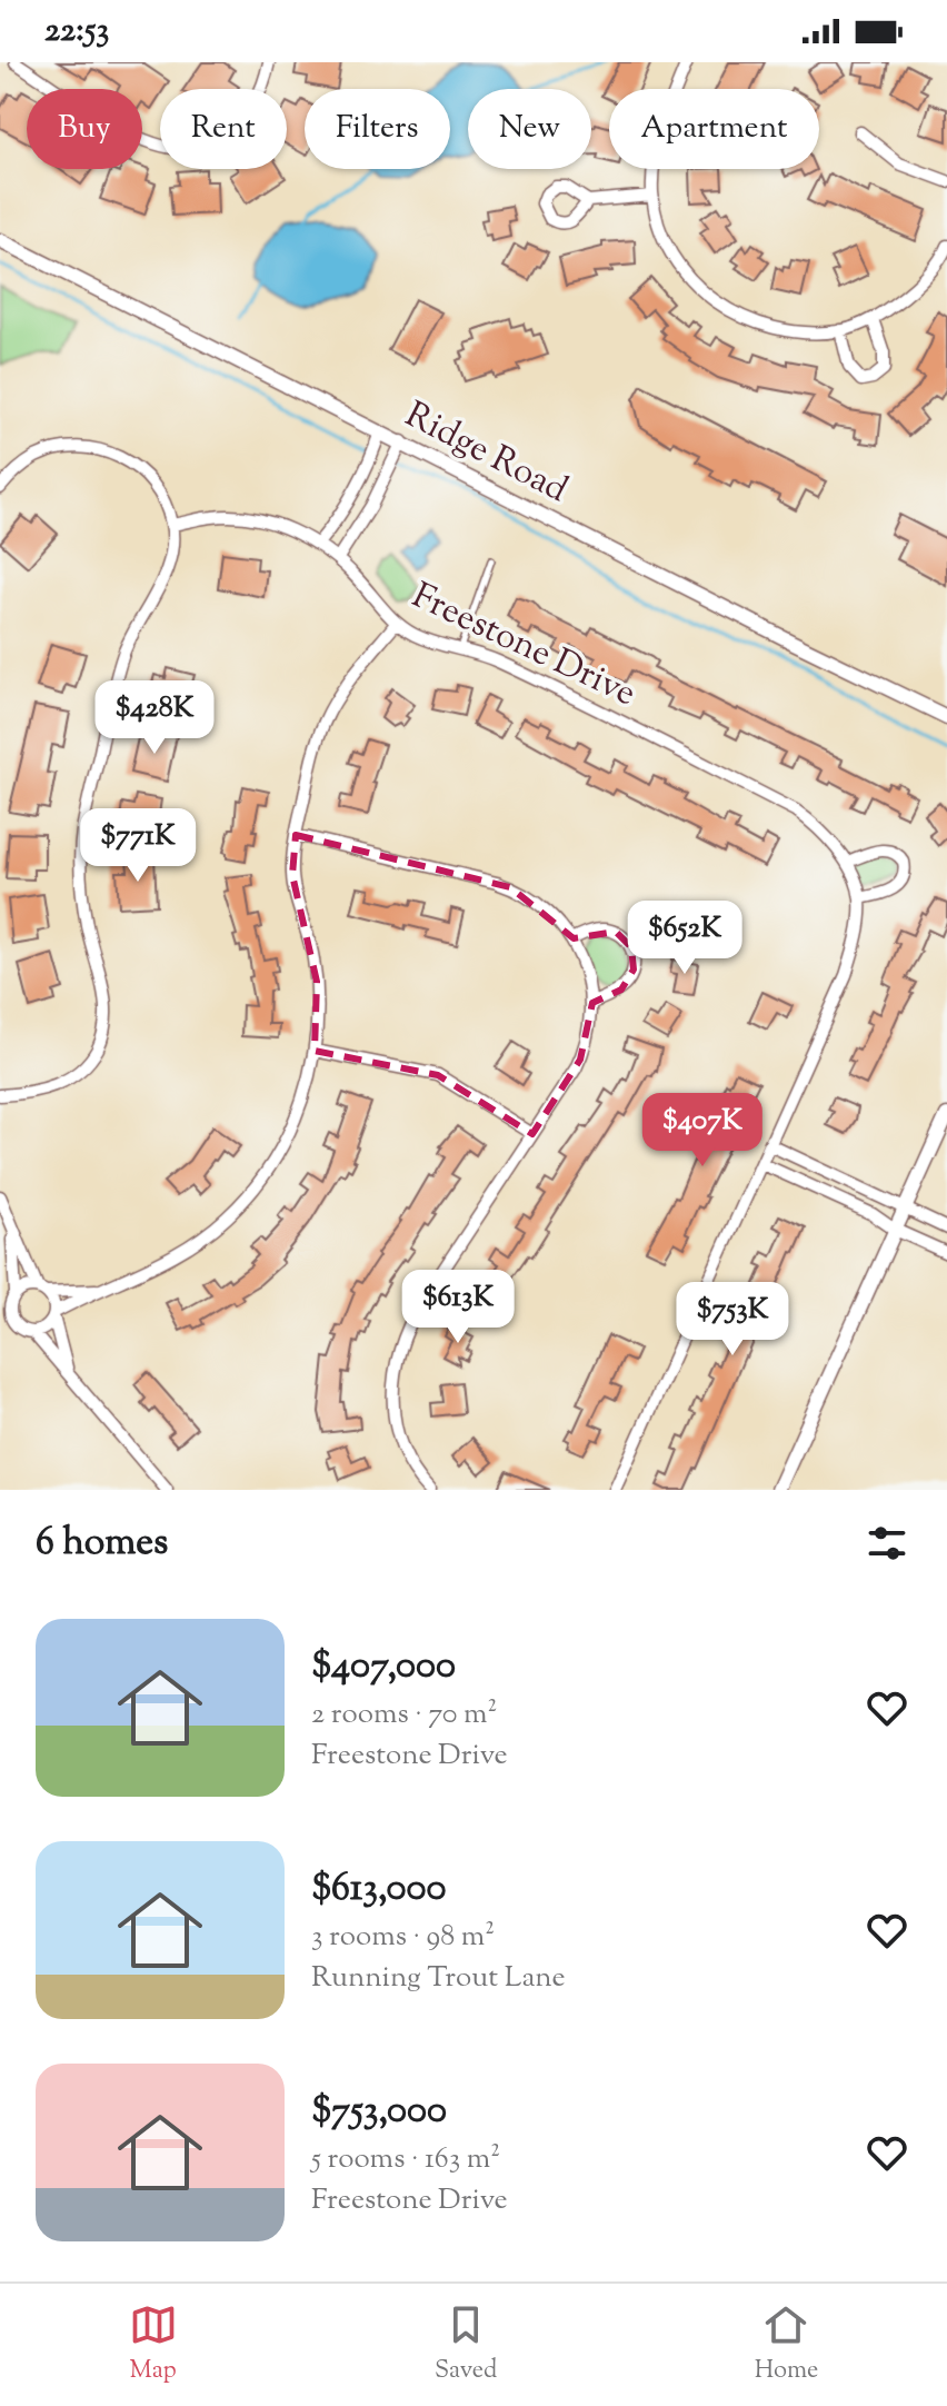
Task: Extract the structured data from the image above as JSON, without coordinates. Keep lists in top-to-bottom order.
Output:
{
  "streets": {
    "street": ["Ridge Road", "Freestone Drive"]
  },
  "page": {
    "status": "22:53",
    "chip": [
      "Buy",
      "Rent",
      "Filters",
      "New",
      "Apartment"
    ],
    "price": [
      "$428K",
      "$771K",
      "$652K",
      "$407K",
      "$613K",
      "$753K"
    ],
    "heading": "6 homes",
    "list": [
      {
        "name": "$407,000",
        "note": "2 rooms · 70 m² · Freestone Drive"
      },
      {
        "name": "$613,000",
        "note": "3 rooms · 98 m² · Running Trout Lane"
      },
      {
        "name": "$753,000",
        "note": "5 rooms · 163 m² · Freestone Drive"
      }
    ],
    "tabs": ["Map", "Saved", "Home"]
  }
}
